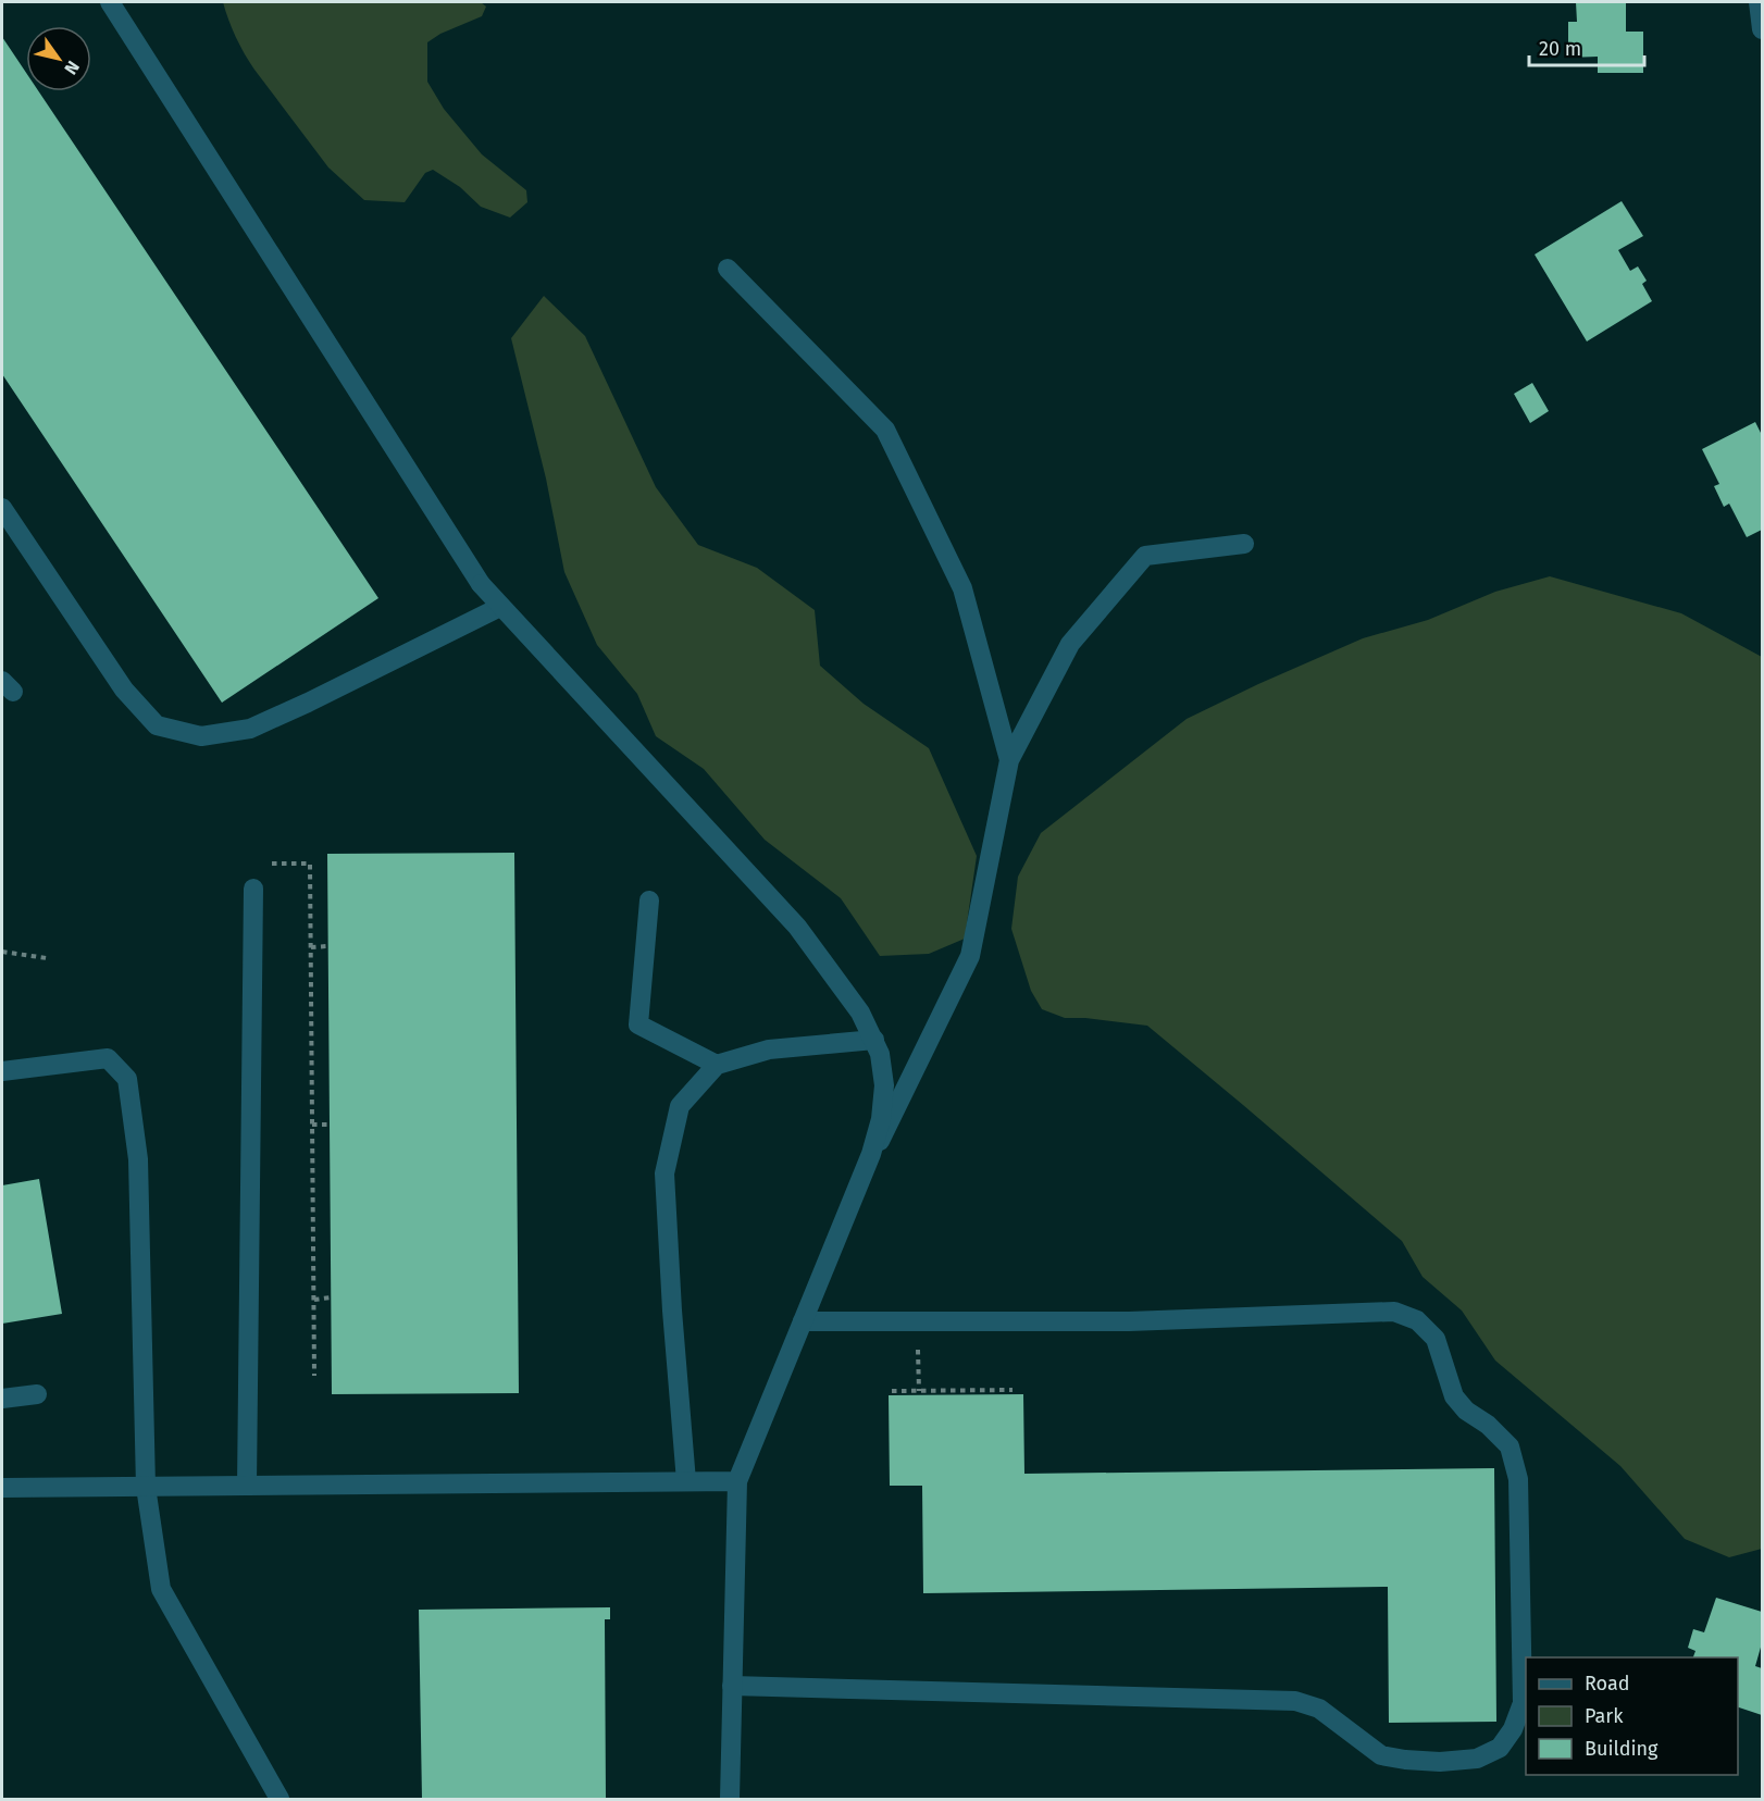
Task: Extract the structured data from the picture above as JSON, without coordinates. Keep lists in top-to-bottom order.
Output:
{
  "legend": ["Road", "Park", "Building"],
  "scale_bar": "20 m",
  "north": "bottom right"
}
